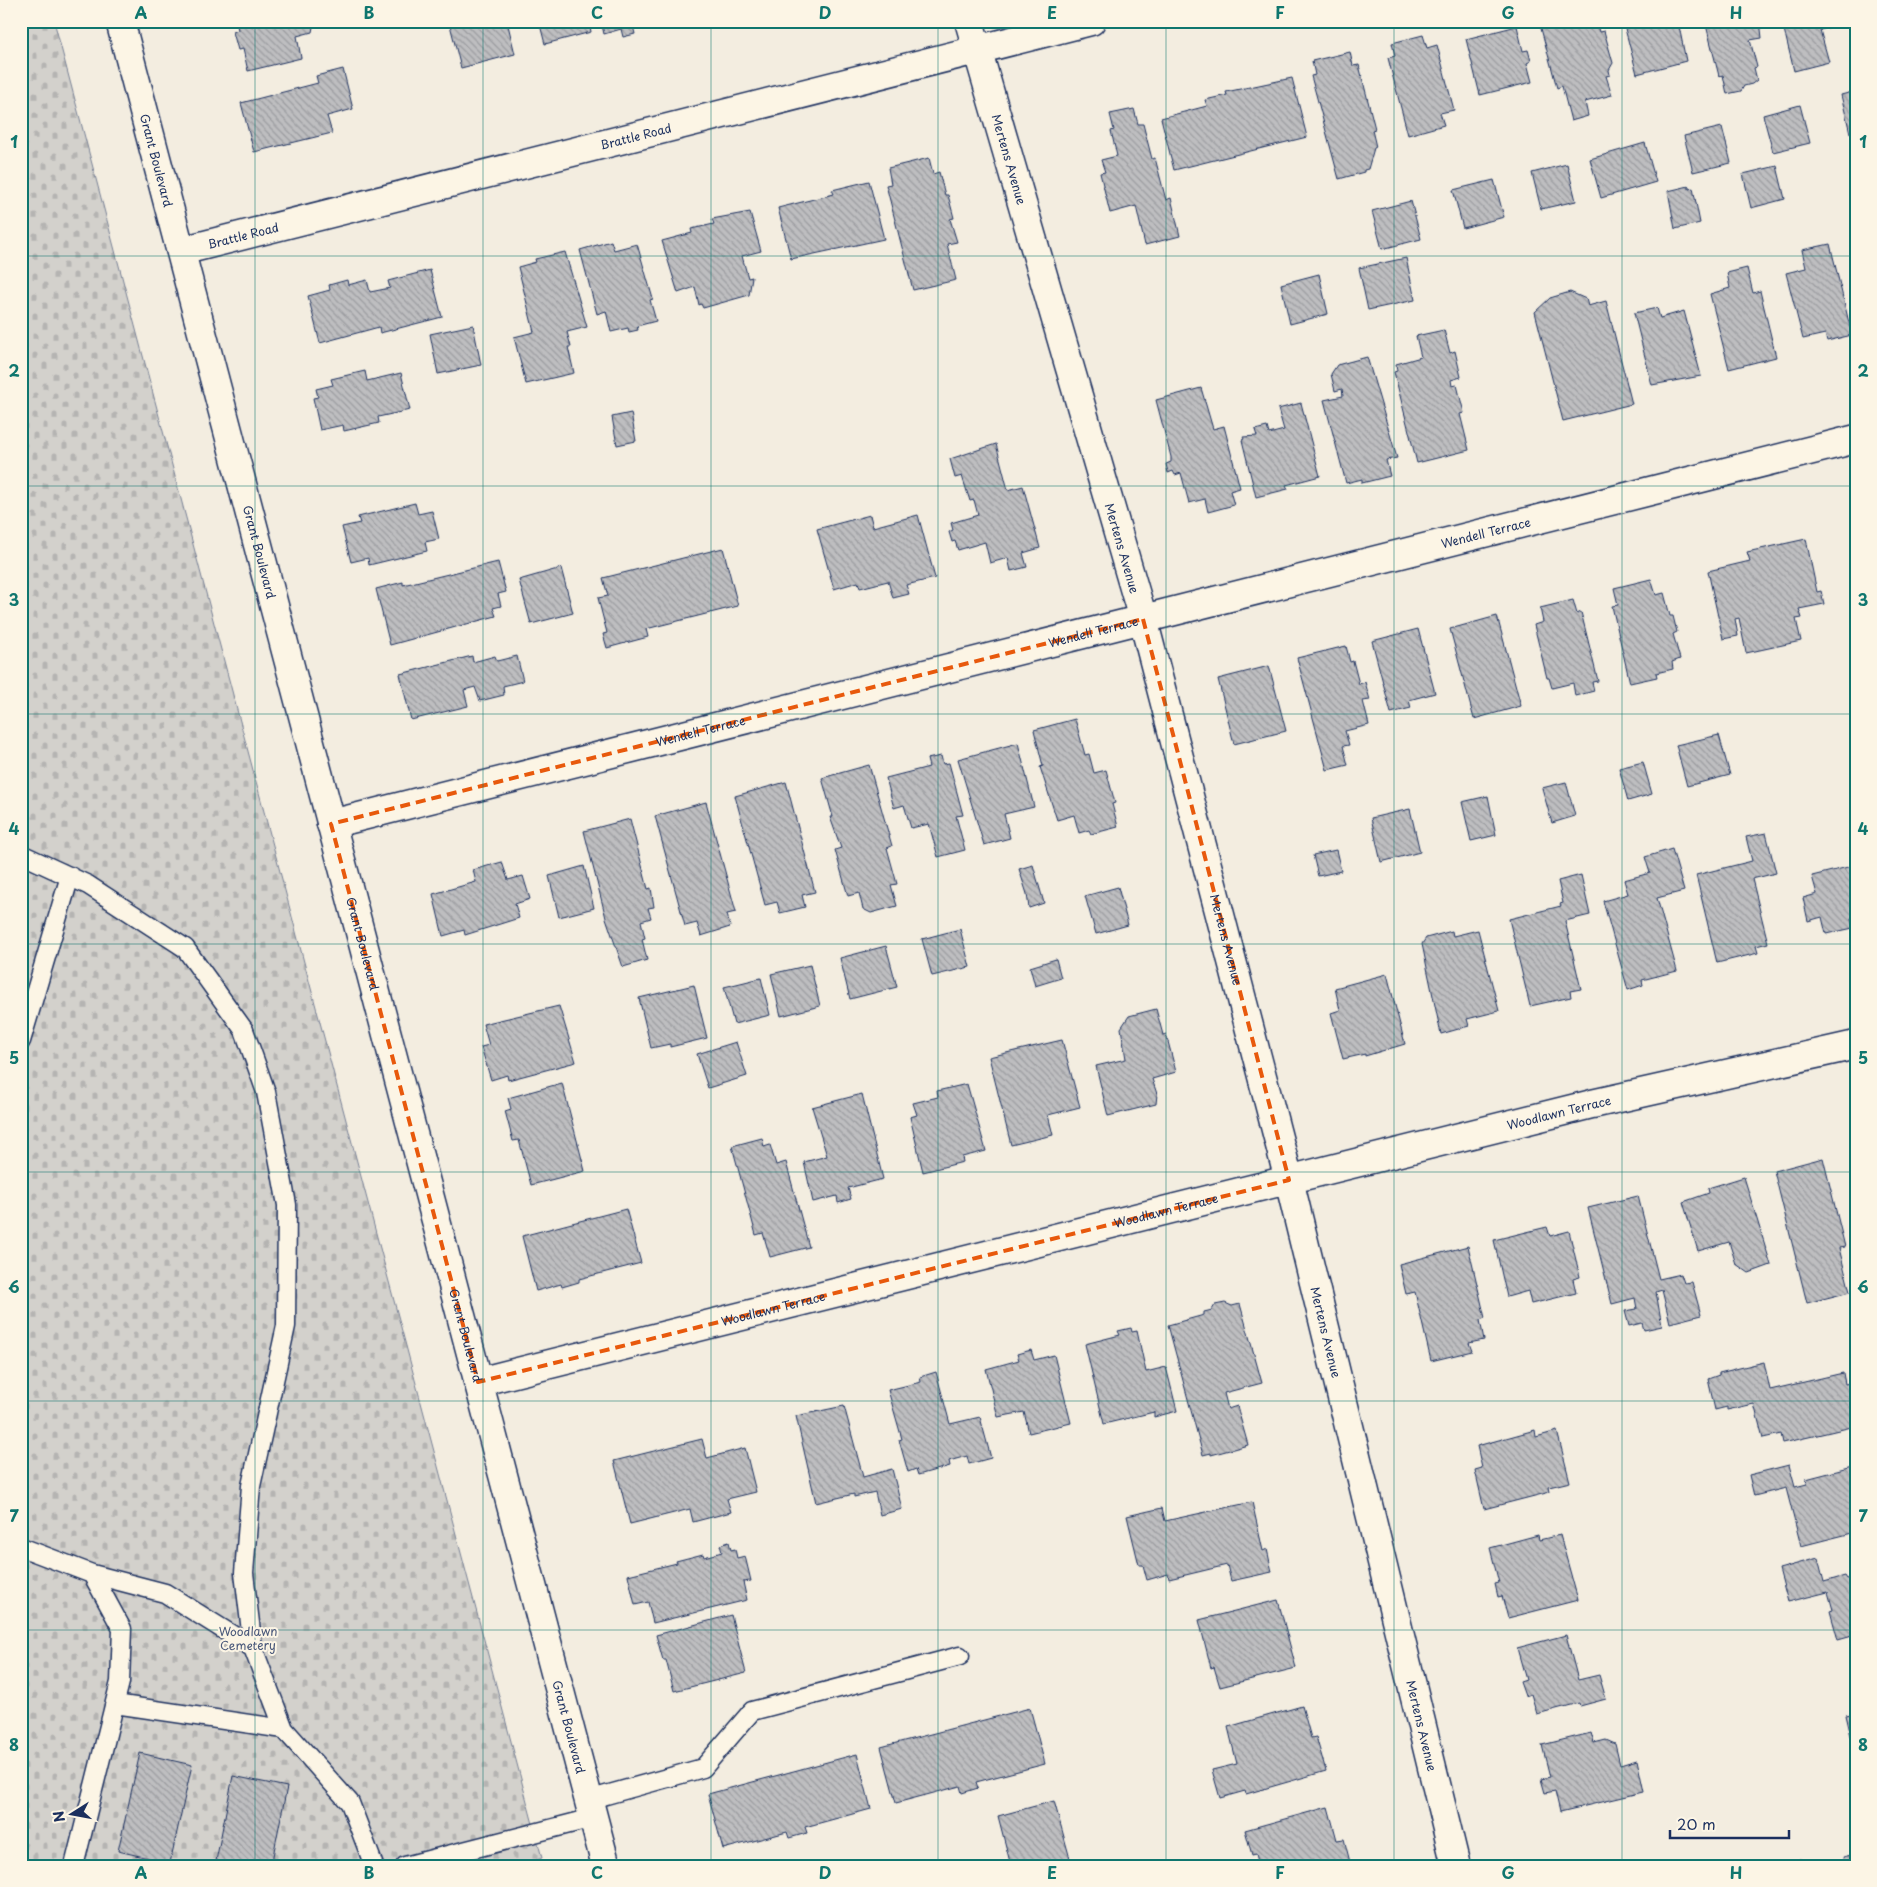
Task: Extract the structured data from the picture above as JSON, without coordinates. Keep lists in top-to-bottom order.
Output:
{
  "streets": {
    "street": [
      "Brattle Road",
      "Grant Boulevard",
      "Mertens Avenue",
      "Wendell Terrace",
      "Woodlawn Terrace"
    ]
  },
  "crossings": [
    ["Brattle Road", "Grant Boulevard"],
    ["Brattle Road", "Mertens Avenue"],
    ["Grant Boulevard", "Wendell Terrace"],
    ["Grant Boulevard", "Woodlawn Terrace"],
    ["Mertens Avenue", "Wendell Terrace"],
    ["Mertens Avenue", "Woodlawn Terrace"]
  ],
  "parks": ["Woodlawn Cemetery"],
  "scale_bar": "20 m",
  "north": "left",
  "grid": {
    "columns": [
      "A",
      "B",
      "C",
      "D",
      "E",
      "F",
      "G",
      "H"
    ],
    "rows": [
      "1",
      "2",
      "3",
      "4",
      "5",
      "6",
      "7",
      "8"
    ]
  }
}
